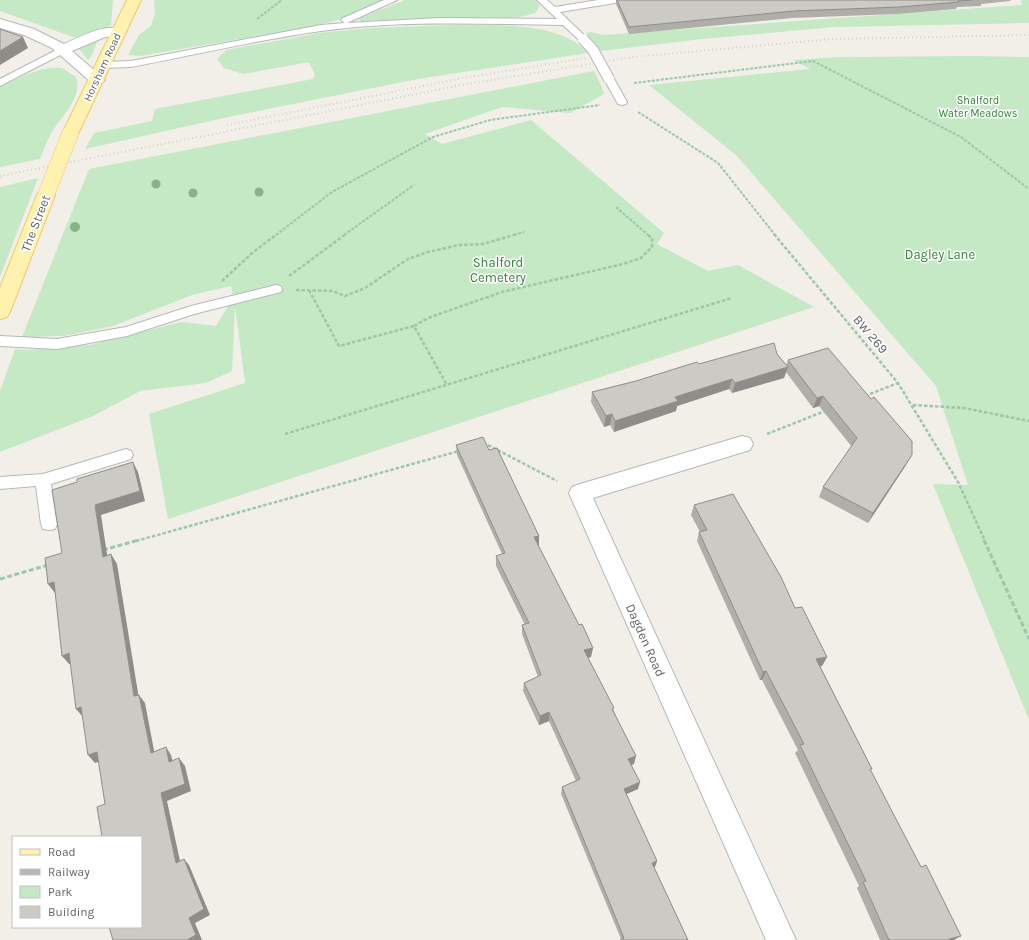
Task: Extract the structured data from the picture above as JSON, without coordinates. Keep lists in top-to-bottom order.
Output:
{
  "streets": {
    "main road": ["Horsham Road", "The Street"],
    "street": ["Dagden Road"],
    "path": ["BW 269"]
  },
  "crossings": [
    ["Horsham Road", "The Street"]
  ],
  "parks": ["Shalford Water Meadows", "Dagley Lane", "Shalford Cemetery"],
  "legend": [
    "Road",
    "Railway",
    "Park",
    "Building"
  ]
}
